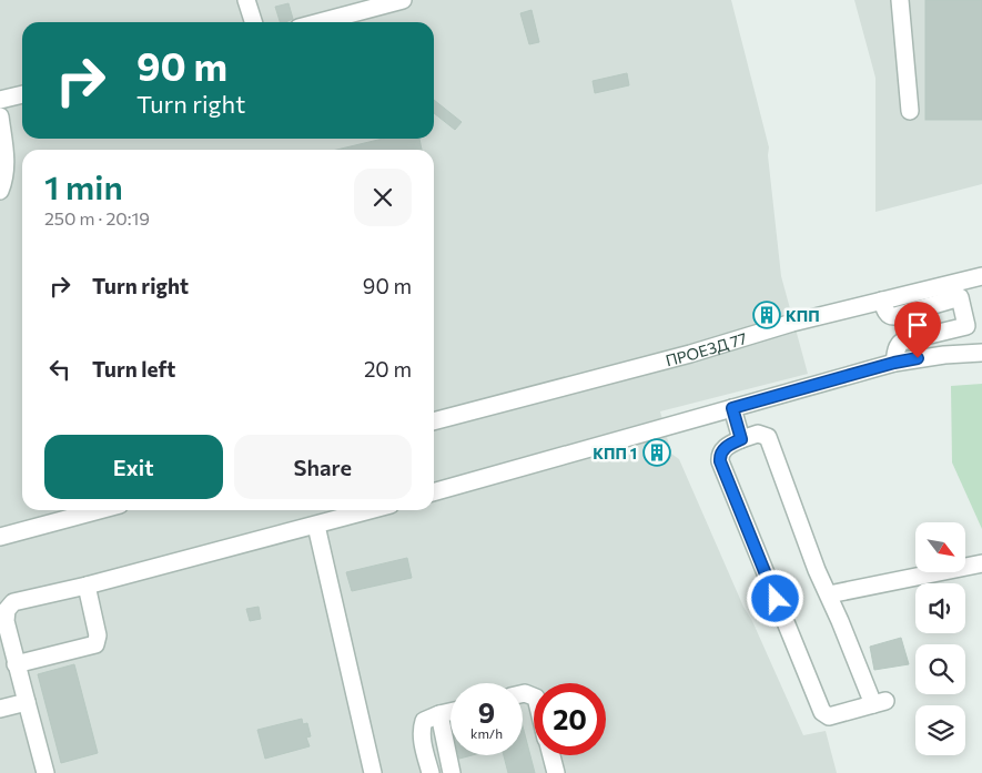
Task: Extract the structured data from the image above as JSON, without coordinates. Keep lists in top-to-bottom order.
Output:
{
  "streets": {
    "street": ["ПРОЕЗД 77"]
  },
  "places": {
    "building": ["КПП", "КПП 1"]
  },
  "north": "bottom right",
  "page": {
    "turn": ["90 m", "Turn right"],
    "heading": ["1 min", "250 m · 20:19"],
    "list": [
      {
        "name": "Turn right",
        "value": "90 m"
      },
      {
        "name": "Turn left",
        "value": "20 m"
      }
    ],
    "buttons": ["Exit", "Share"],
    "speed": "9 km/h",
    "limit": "20"
  }
}
